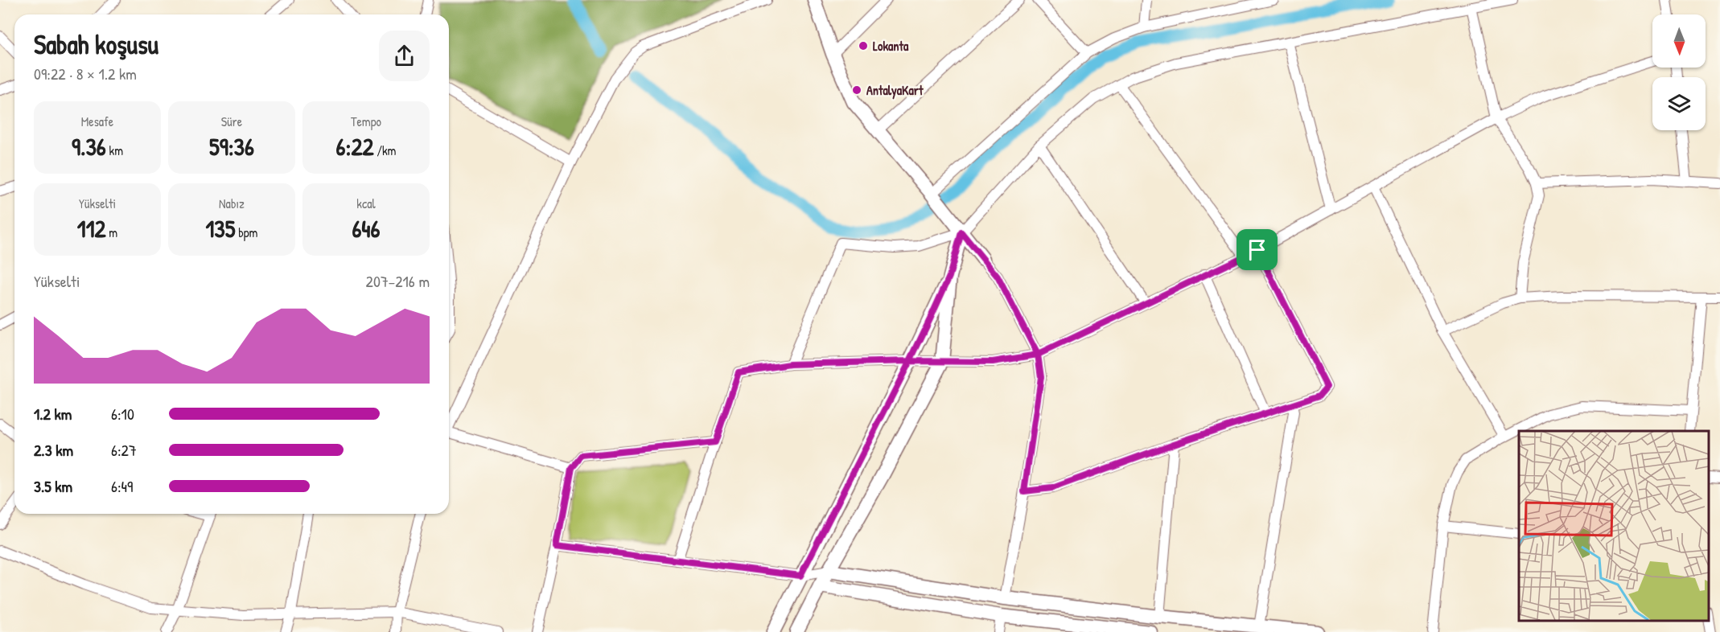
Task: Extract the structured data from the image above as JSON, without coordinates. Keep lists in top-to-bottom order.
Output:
{
  "places": ["Lokanta", "AntalyaKart"],
  "north": "bottom",
  "page": {
    "heading": ["Sabah koşusu", "09:22 · 8 × 1.2 km"],
    "stats": [
      ["Mesafe", "9.36 km"],
      ["Süre", "59:36"],
      ["Tempo", "6:22 /km"],
      ["Yükselti", "112 m"],
      ["Nabız", "135 bpm"],
      ["kcal", "646"]
    ],
    "chart": ["Yükselti", "207–216 m"],
    "list": [
      {
        "name": "1.2 km",
        "note": "6:10"
      },
      {
        "name": "2.3 km",
        "note": "6:27"
      },
      {
        "name": "3.5 km",
        "note": "6:49"
      }
    ]
  }
}
